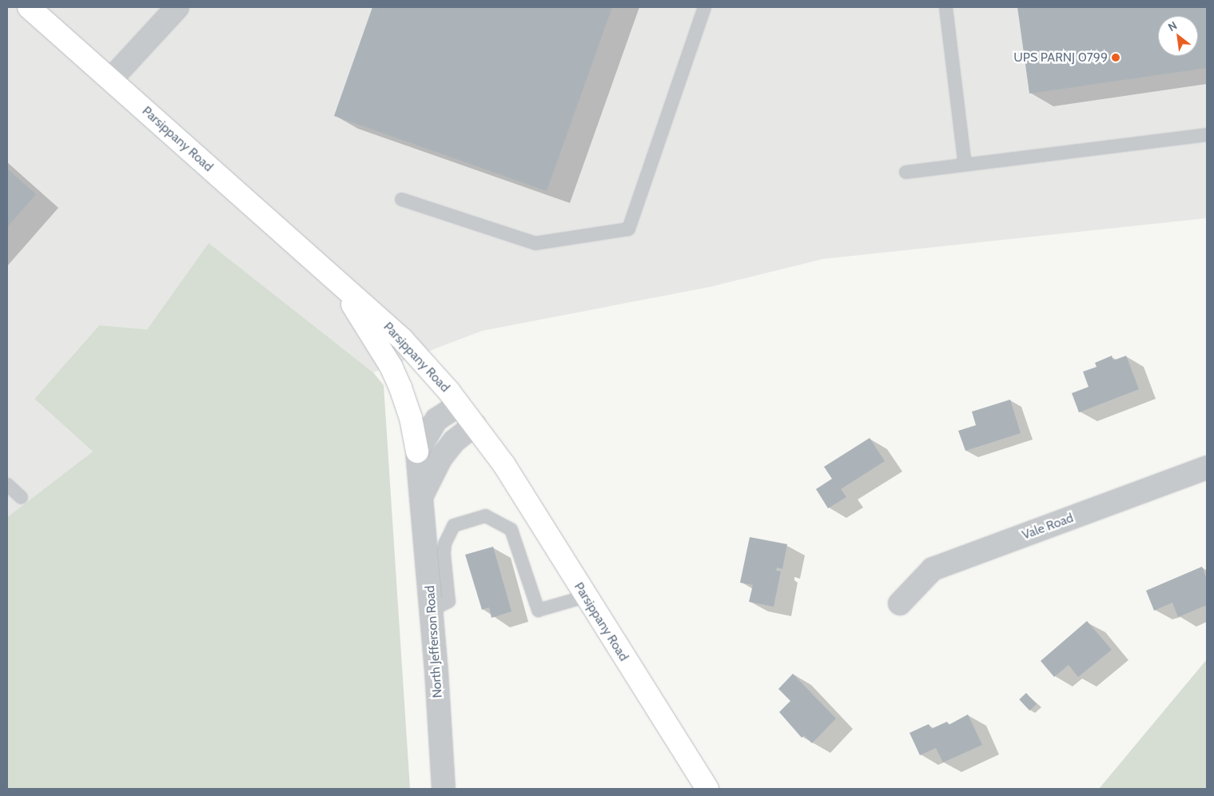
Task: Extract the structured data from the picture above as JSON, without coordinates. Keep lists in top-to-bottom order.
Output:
{
  "streets": {
    "main road": ["Parsippany Road"],
    "street": ["Vale Road", "North Jefferson Road"]
  },
  "places": ["UPS PARNJ 0799"],
  "north": "top left"
}
